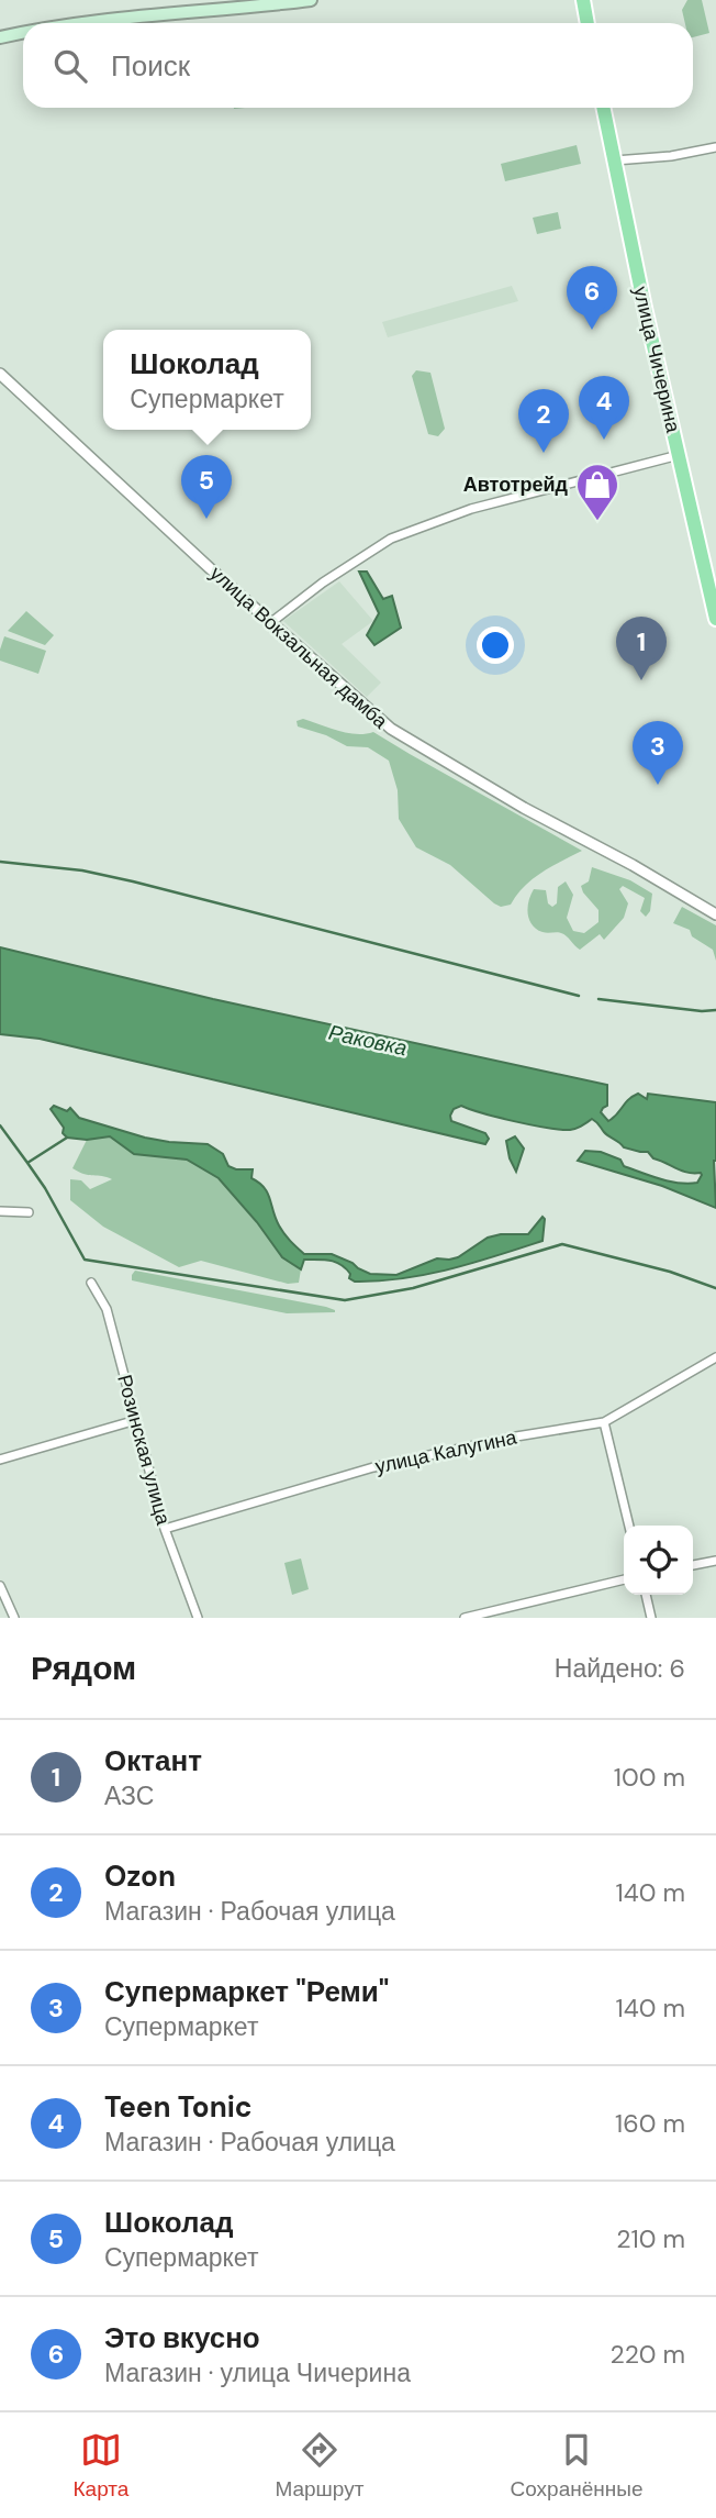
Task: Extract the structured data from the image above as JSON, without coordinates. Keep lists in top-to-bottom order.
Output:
{
  "streets": {
    "main road": ["улица Чичерина"],
    "street": ["улица Вокзальная дамба", "Розинская улица", "улица Калугина"]
  },
  "crossings": [
    ["Розинская улица", "улица Калугина"]
  ],
  "water": ["Раковка"],
  "places": {
    "shop": ["Автотрейд"]
  },
  "page": {
    "search": "Поиск",
    "pins": [
      "6",
      "4",
      "2",
      "5",
      "1",
      "3"
    ],
    "popup": ["Шоколад", "Супермаркет"],
    "heading": ["Рядом", "Найдено: 6"],
    "list": [
      {
        "mark": "1",
        "name": "Октант",
        "note": "АЗС",
        "value": "100 m"
      },
      {
        "mark": "2",
        "name": "Ozon",
        "note": "Магазин · Рабочая улица",
        "value": "140 m"
      },
      {
        "mark": "3",
        "name": "Супермаркет \"Реми\"",
        "note": "Супермаркет",
        "value": "140 m"
      },
      {
        "mark": "4",
        "name": "Teen Tonic",
        "note": "Магазин · Рабочая улица",
        "value": "160 m"
      },
      {
        "mark": "5",
        "name": "Шоколад",
        "note": "Супермаркет",
        "value": "210 m"
      },
      {
        "mark": "6",
        "name": "Это вкусно",
        "note": "Магазин · улица Чичерина",
        "value": "220 m"
      }
    ],
    "nav": ["Карта", "Маршрут", "Сохранённые"]
  }
}
